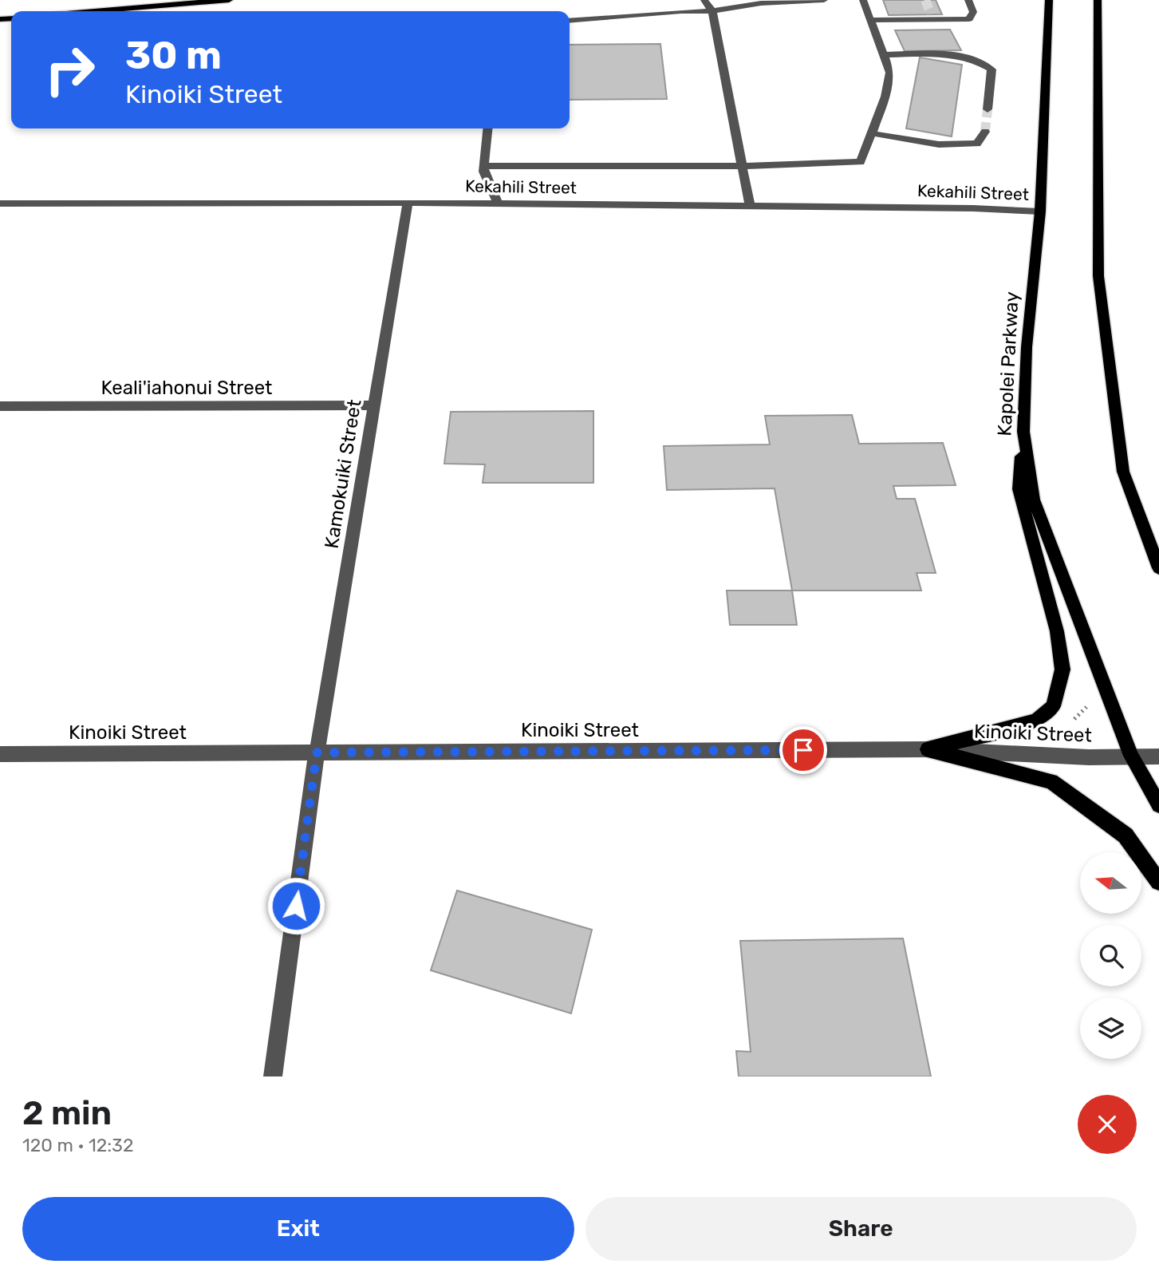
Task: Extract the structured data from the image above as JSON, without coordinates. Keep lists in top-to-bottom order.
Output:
{
  "streets": {
    "main road": ["Kapolei Parkway"],
    "street": [
      "Kekahili Street",
      "Keali'iahonui Street",
      "Kamokuiki Street",
      "Kinoiki Street"
    ]
  },
  "crossings": [
    ["Kekahili Street", "Kapolei Parkway"],
    ["Kekahili Street", "Kamokuiki Street"],
    ["Kapolei Parkway", "Kinoiki Street"],
    ["Keali'iahonui Street", "Kamokuiki Street"],
    ["Kamokuiki Street", "Kinoiki Street"]
  ],
  "north": "left",
  "page": {
    "turn": ["30 m", "Kinoiki Street"],
    "heading": ["2 min", "120 m · 12:32"],
    "buttons": ["Exit", "Share"]
  }
}
